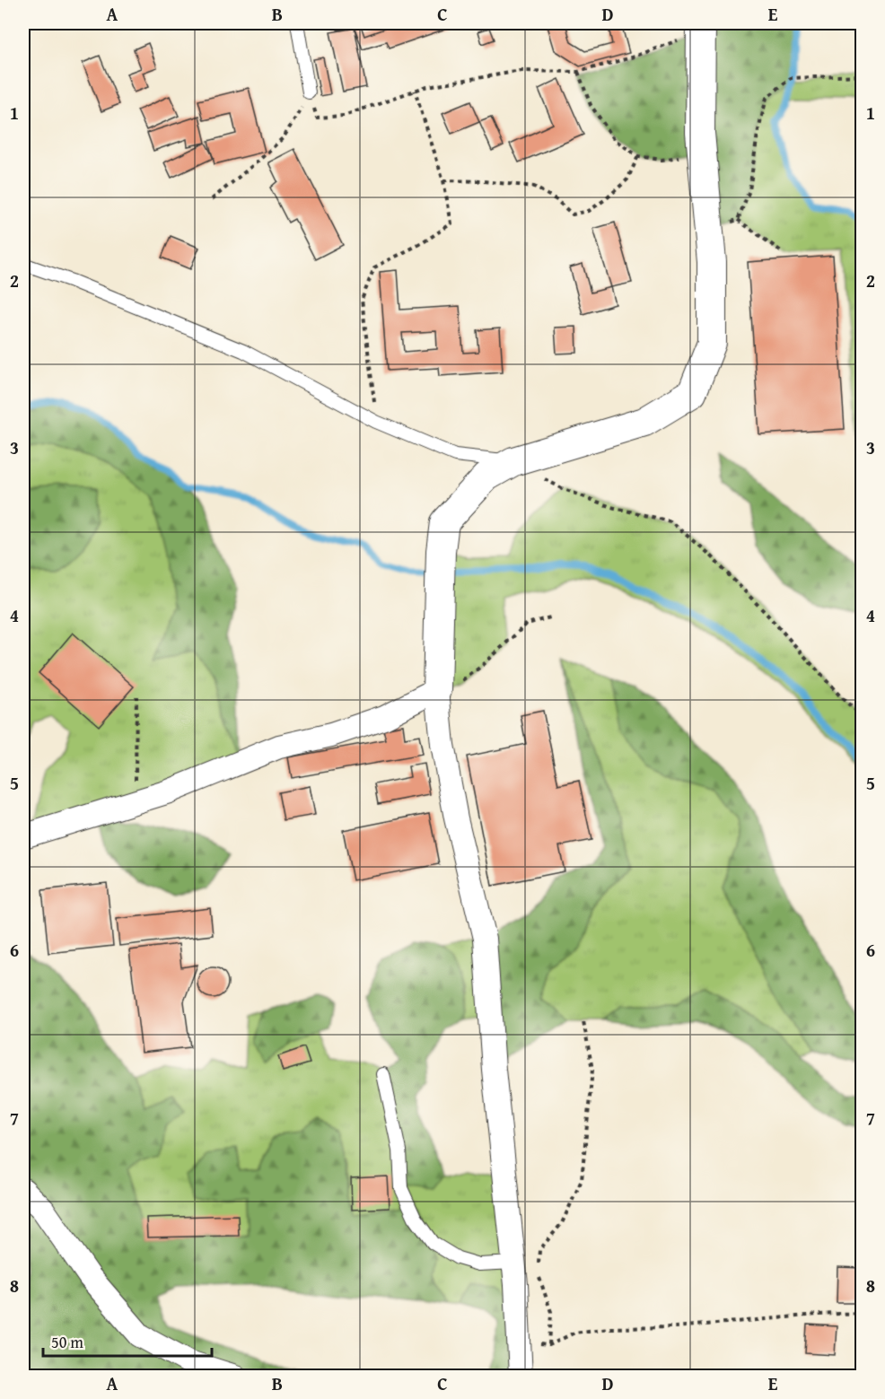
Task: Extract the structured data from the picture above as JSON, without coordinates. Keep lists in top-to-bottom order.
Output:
{
  "scale_bar": "50 m",
  "grid": {
    "columns": [
      "A",
      "B",
      "C",
      "D",
      "E"
    ],
    "rows": [
      "1",
      "2",
      "3",
      "4",
      "5",
      "6",
      "7",
      "8"
    ]
  }
}
